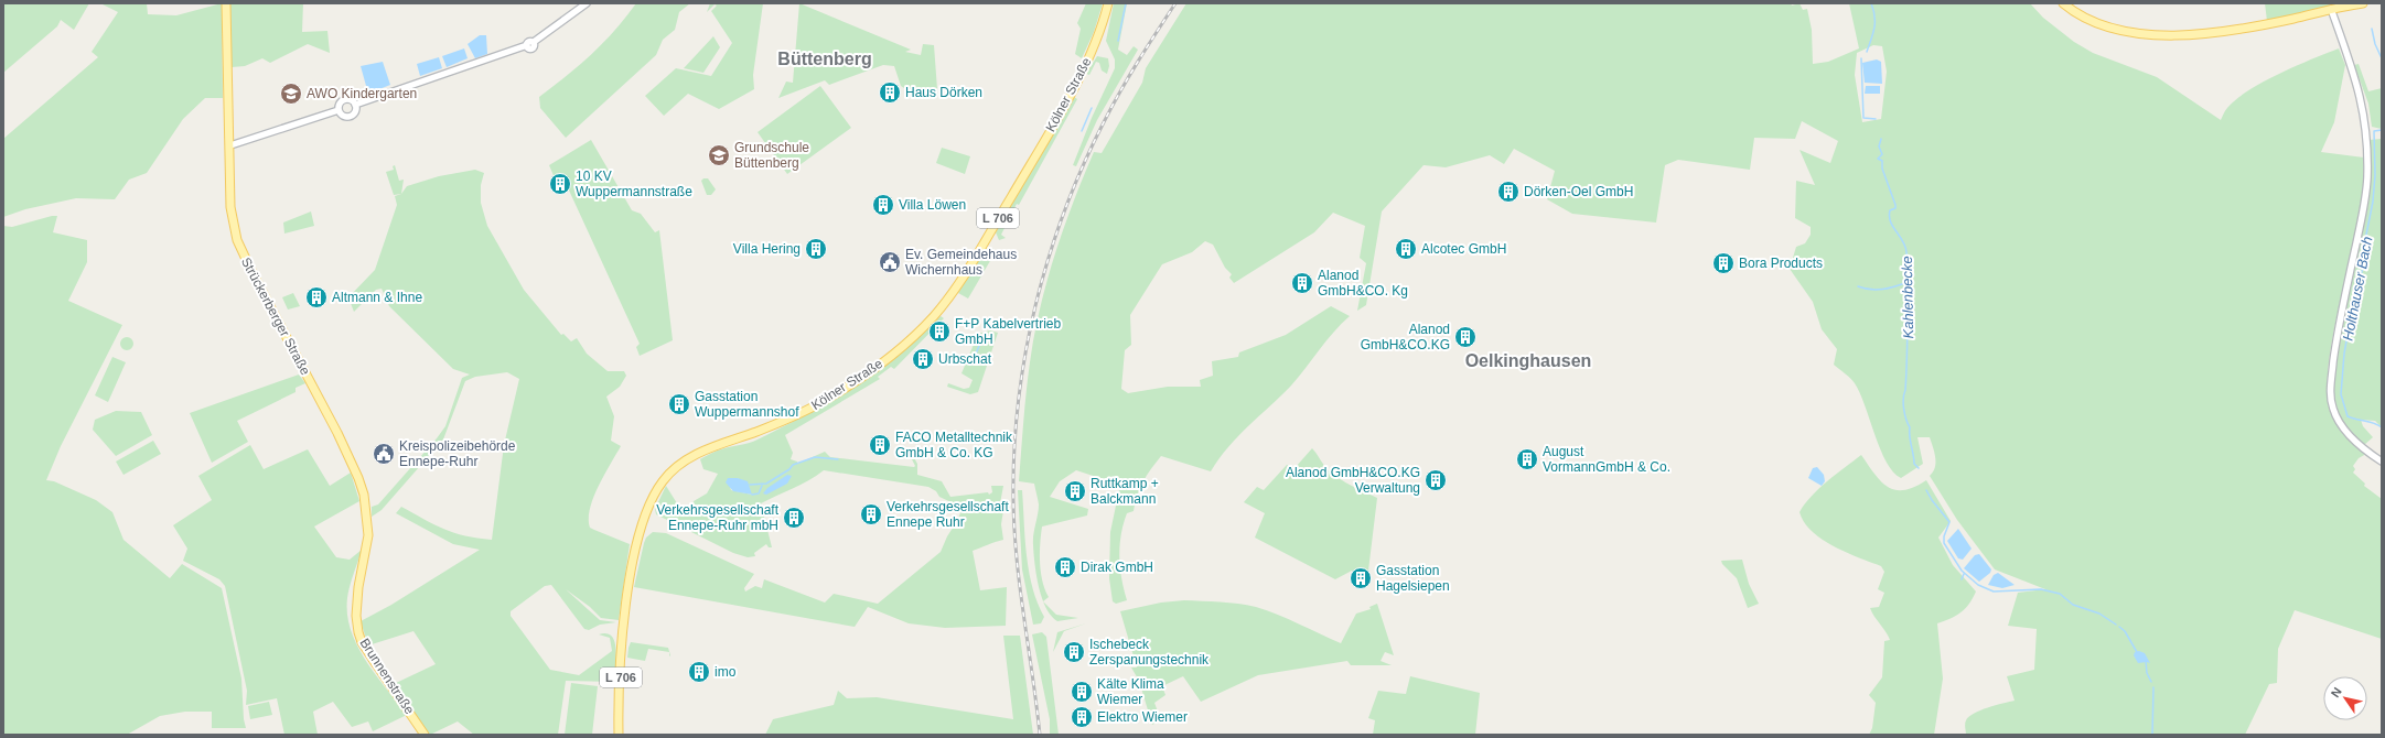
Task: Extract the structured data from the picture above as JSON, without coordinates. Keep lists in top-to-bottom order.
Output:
{
  "streets": {
    "main road": [
      "Kölner Straße",
      "L 706",
      "Strückerberger Straße",
      "Brunnenstraße"
    ]
  },
  "crossings": [
    ["Strückerberger Straße", "Brunnenstraße"]
  ],
  "districts": ["Büttenberg", "Oelkinghausen"],
  "water": ["Holthauser Bach", "Kahlenbecke"],
  "places": {
    "building": [
      "Haus Dörken",
      "10 KV Wuppermannstraße",
      "Dörken-Oel GmbH",
      "Villa Löwen",
      "Villa Hering",
      "Alcotec GmbH",
      "Bora Products",
      "Alanod GmbH&CO. Kg",
      "Altmann & Ihne",
      "F+P Kabelvertrieb GmbH",
      "Alanod GmbH&CO.KG",
      "Urbschat",
      "Gasstation Wuppermannshof",
      "FACO Metalltechnik GmbH & Co. KG",
      "August VormannGmbH & Co.",
      "Alanod GmbH&CO.KG Verwaltung",
      "Ruttkamp + Balckmann",
      "Verkehrsgesellschaft Ennepe Ruhr",
      "Verkehrsgesellschaft Ennepe-Ruhr mbH",
      "Dirak GmbH",
      "Gasstation Hagelsiepen",
      "Ischebeck Zerspanungstechnik",
      "imo",
      "Kälte Klima Wiemer",
      "Elektro Wiemer"
    ],
    "school or university": ["AWO Kindergarten", "Grundschule Büttenberg"],
    "public building": ["Ev. Gemeindehaus Wichernhaus", "Kreispolizeibehörde Ennepe-Ruhr"]
  },
  "north": "top left"
}
